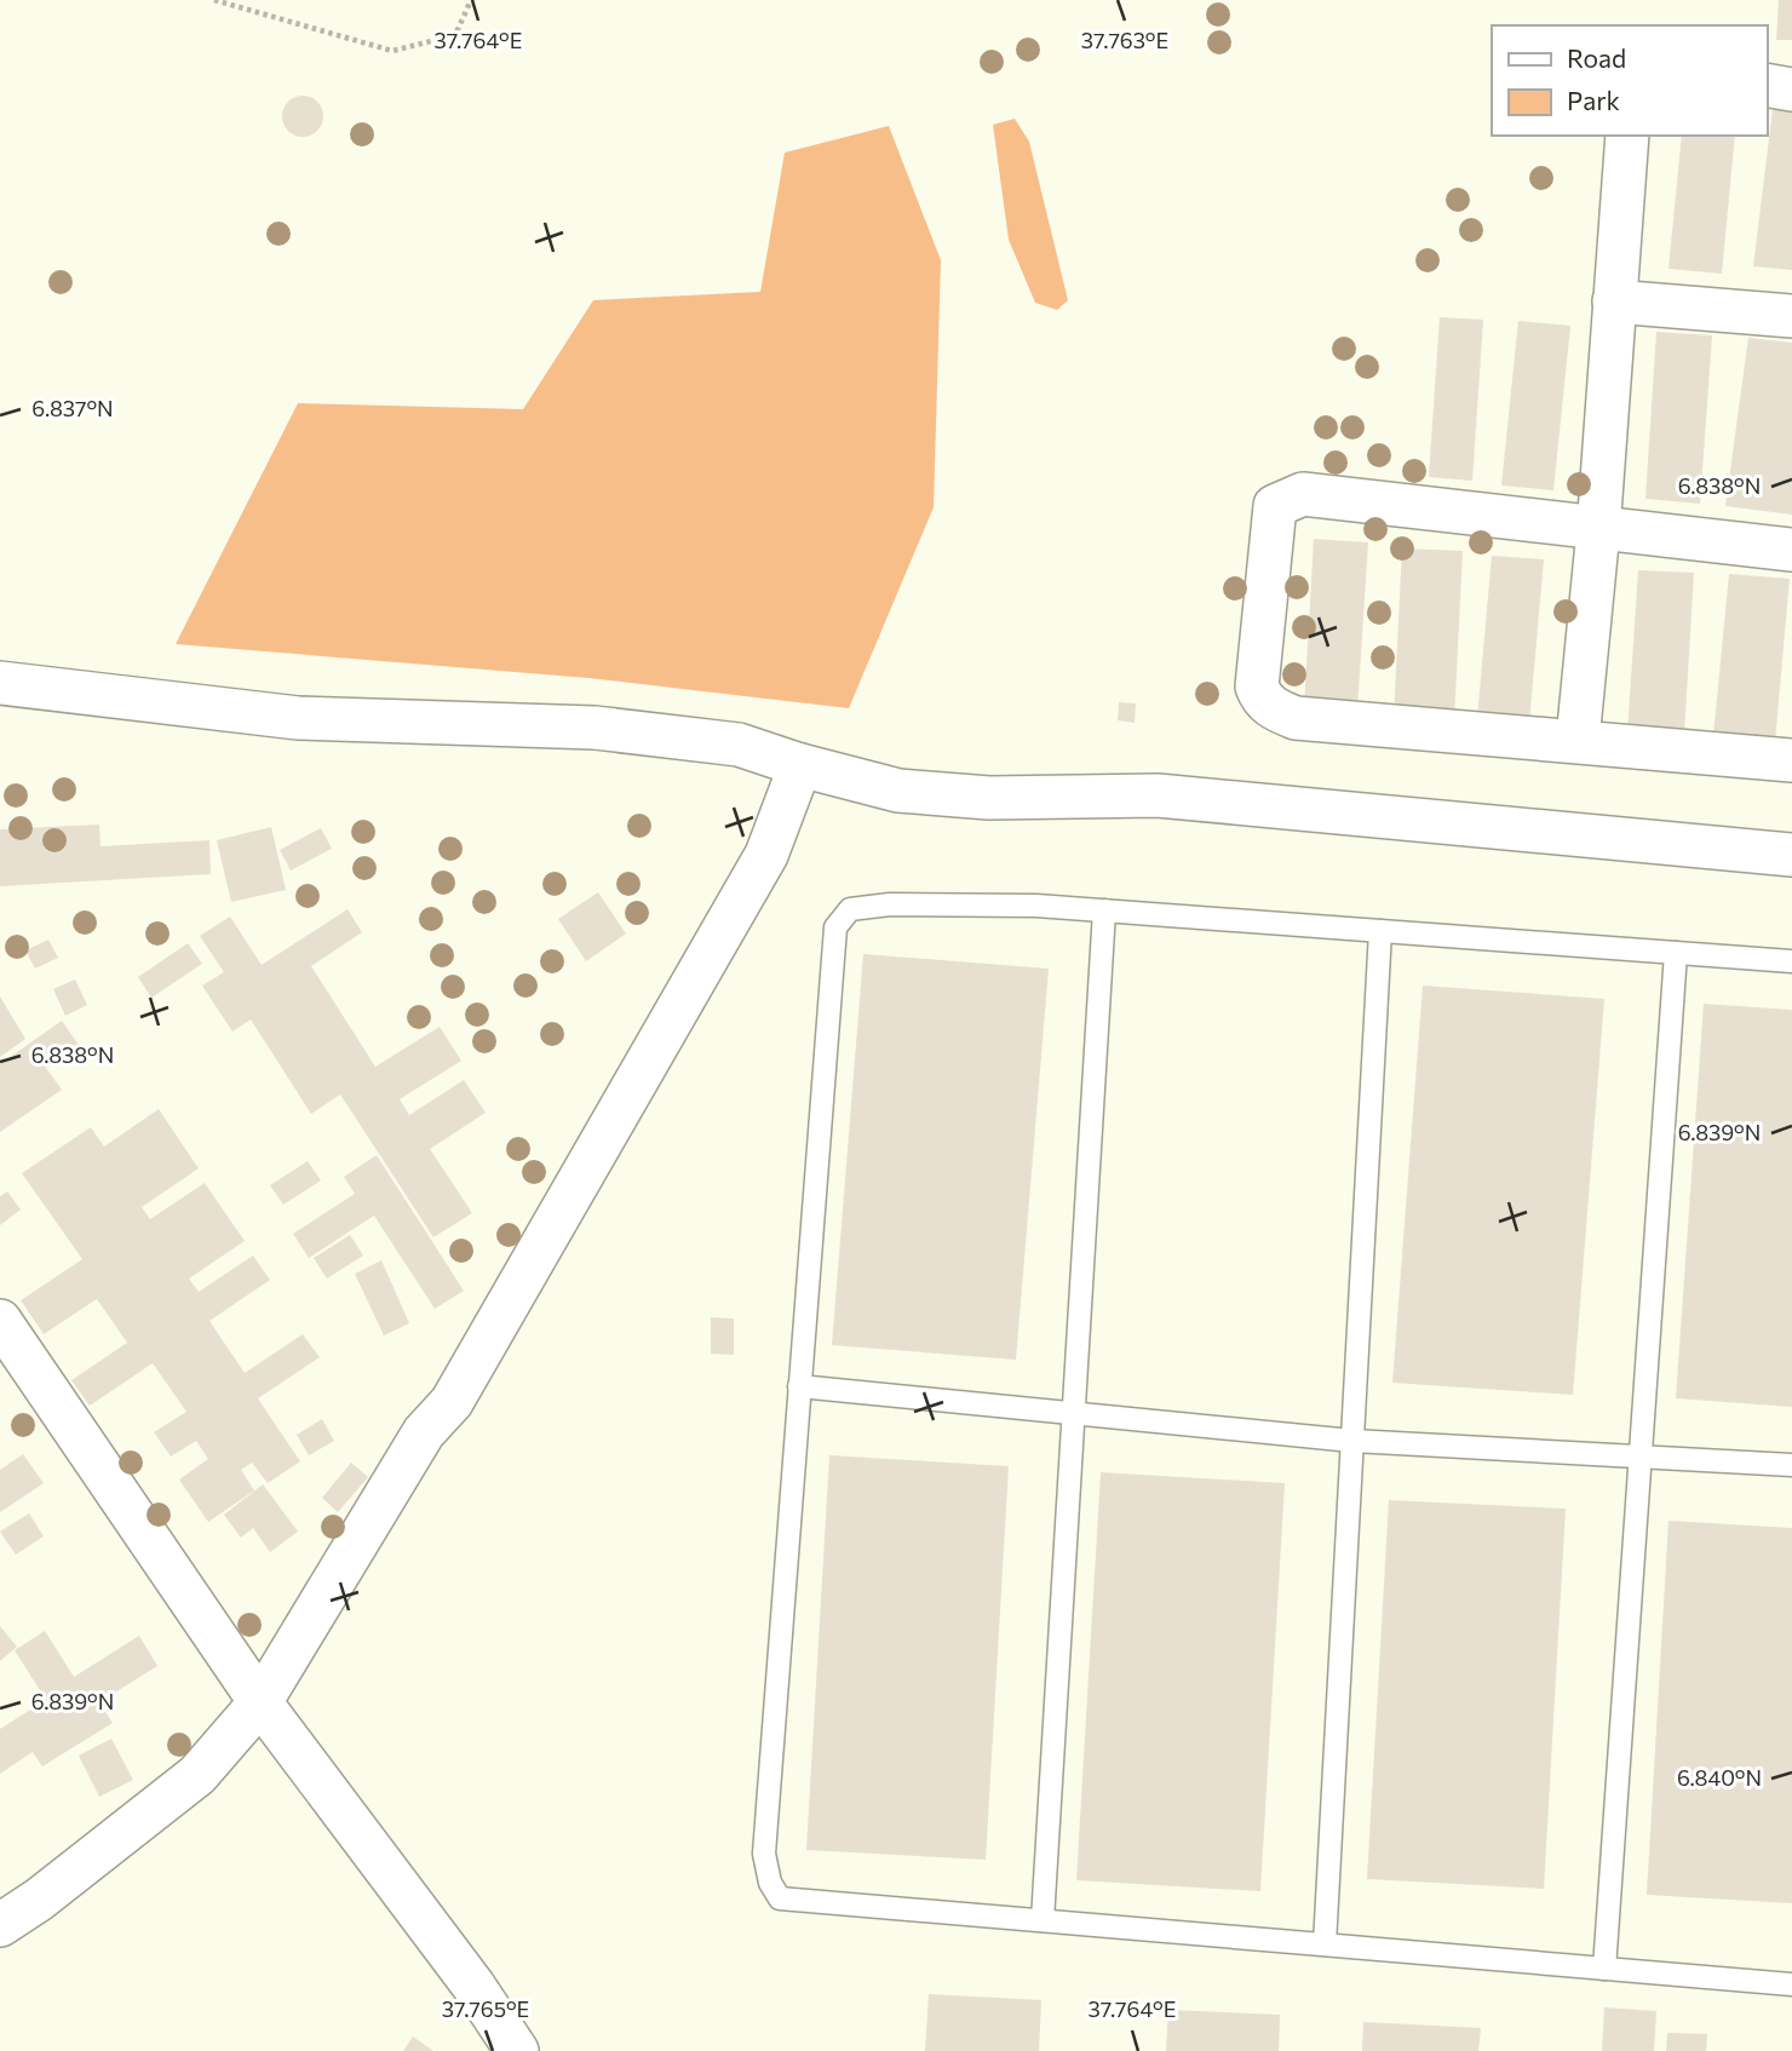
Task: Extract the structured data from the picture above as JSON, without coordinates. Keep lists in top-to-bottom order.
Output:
{
  "legend": ["Road", "Park"],
  "coordinates": [
    "37.764°E",
    "37.763°E",
    "6.837°N",
    "6.838°N",
    "6.839°N",
    "6.840°N",
    "37.765°E"
  ]
}
